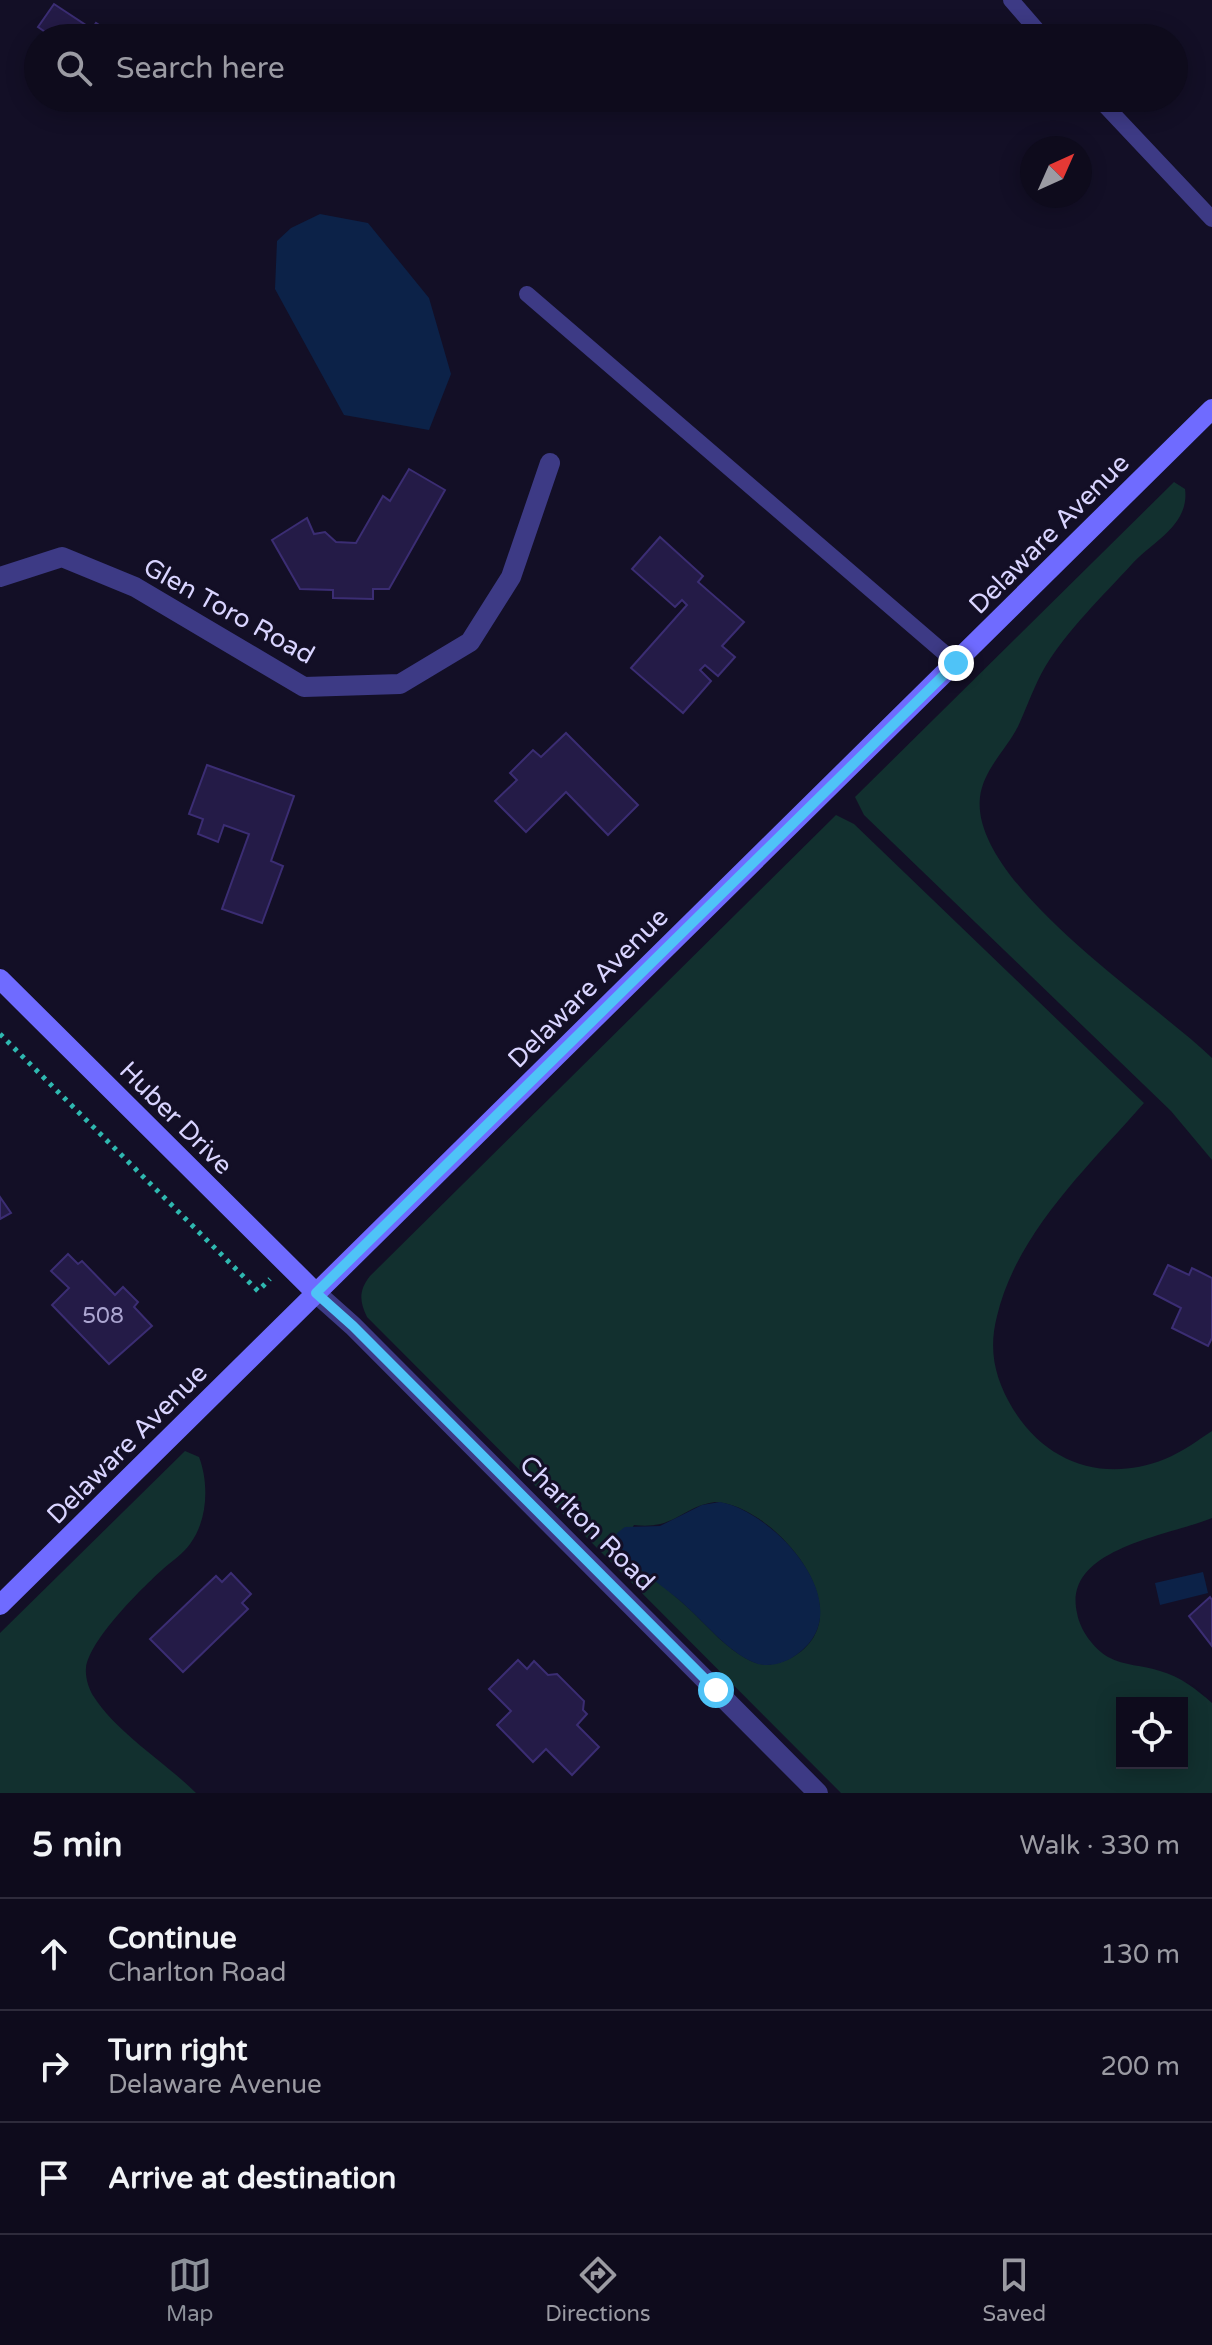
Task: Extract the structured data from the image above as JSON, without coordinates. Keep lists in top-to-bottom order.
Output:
{
  "streets": {
    "street": [
      "Delaware Avenue",
      "Glen Toro Road",
      "Huber Drive",
      "Charlton Road"
    ]
  },
  "crossings": [
    ["Delaware Avenue", "Huber Drive"],
    ["Delaware Avenue", "Charlton Road"],
    ["Huber Drive", "Charlton Road"]
  ],
  "house_numbers": ["508"],
  "north": "top right",
  "page": {
    "search": "Search here",
    "heading": ["5 min", "Walk · 330 m"],
    "list": [
      ["Continue", "Charlton Road", "130 m"],
      ["Turn right", "Delaware Avenue", "200 m"],
      "Arrive at destination"
    ],
    "nav": ["Map", "Directions", "Saved"]
  }
}
